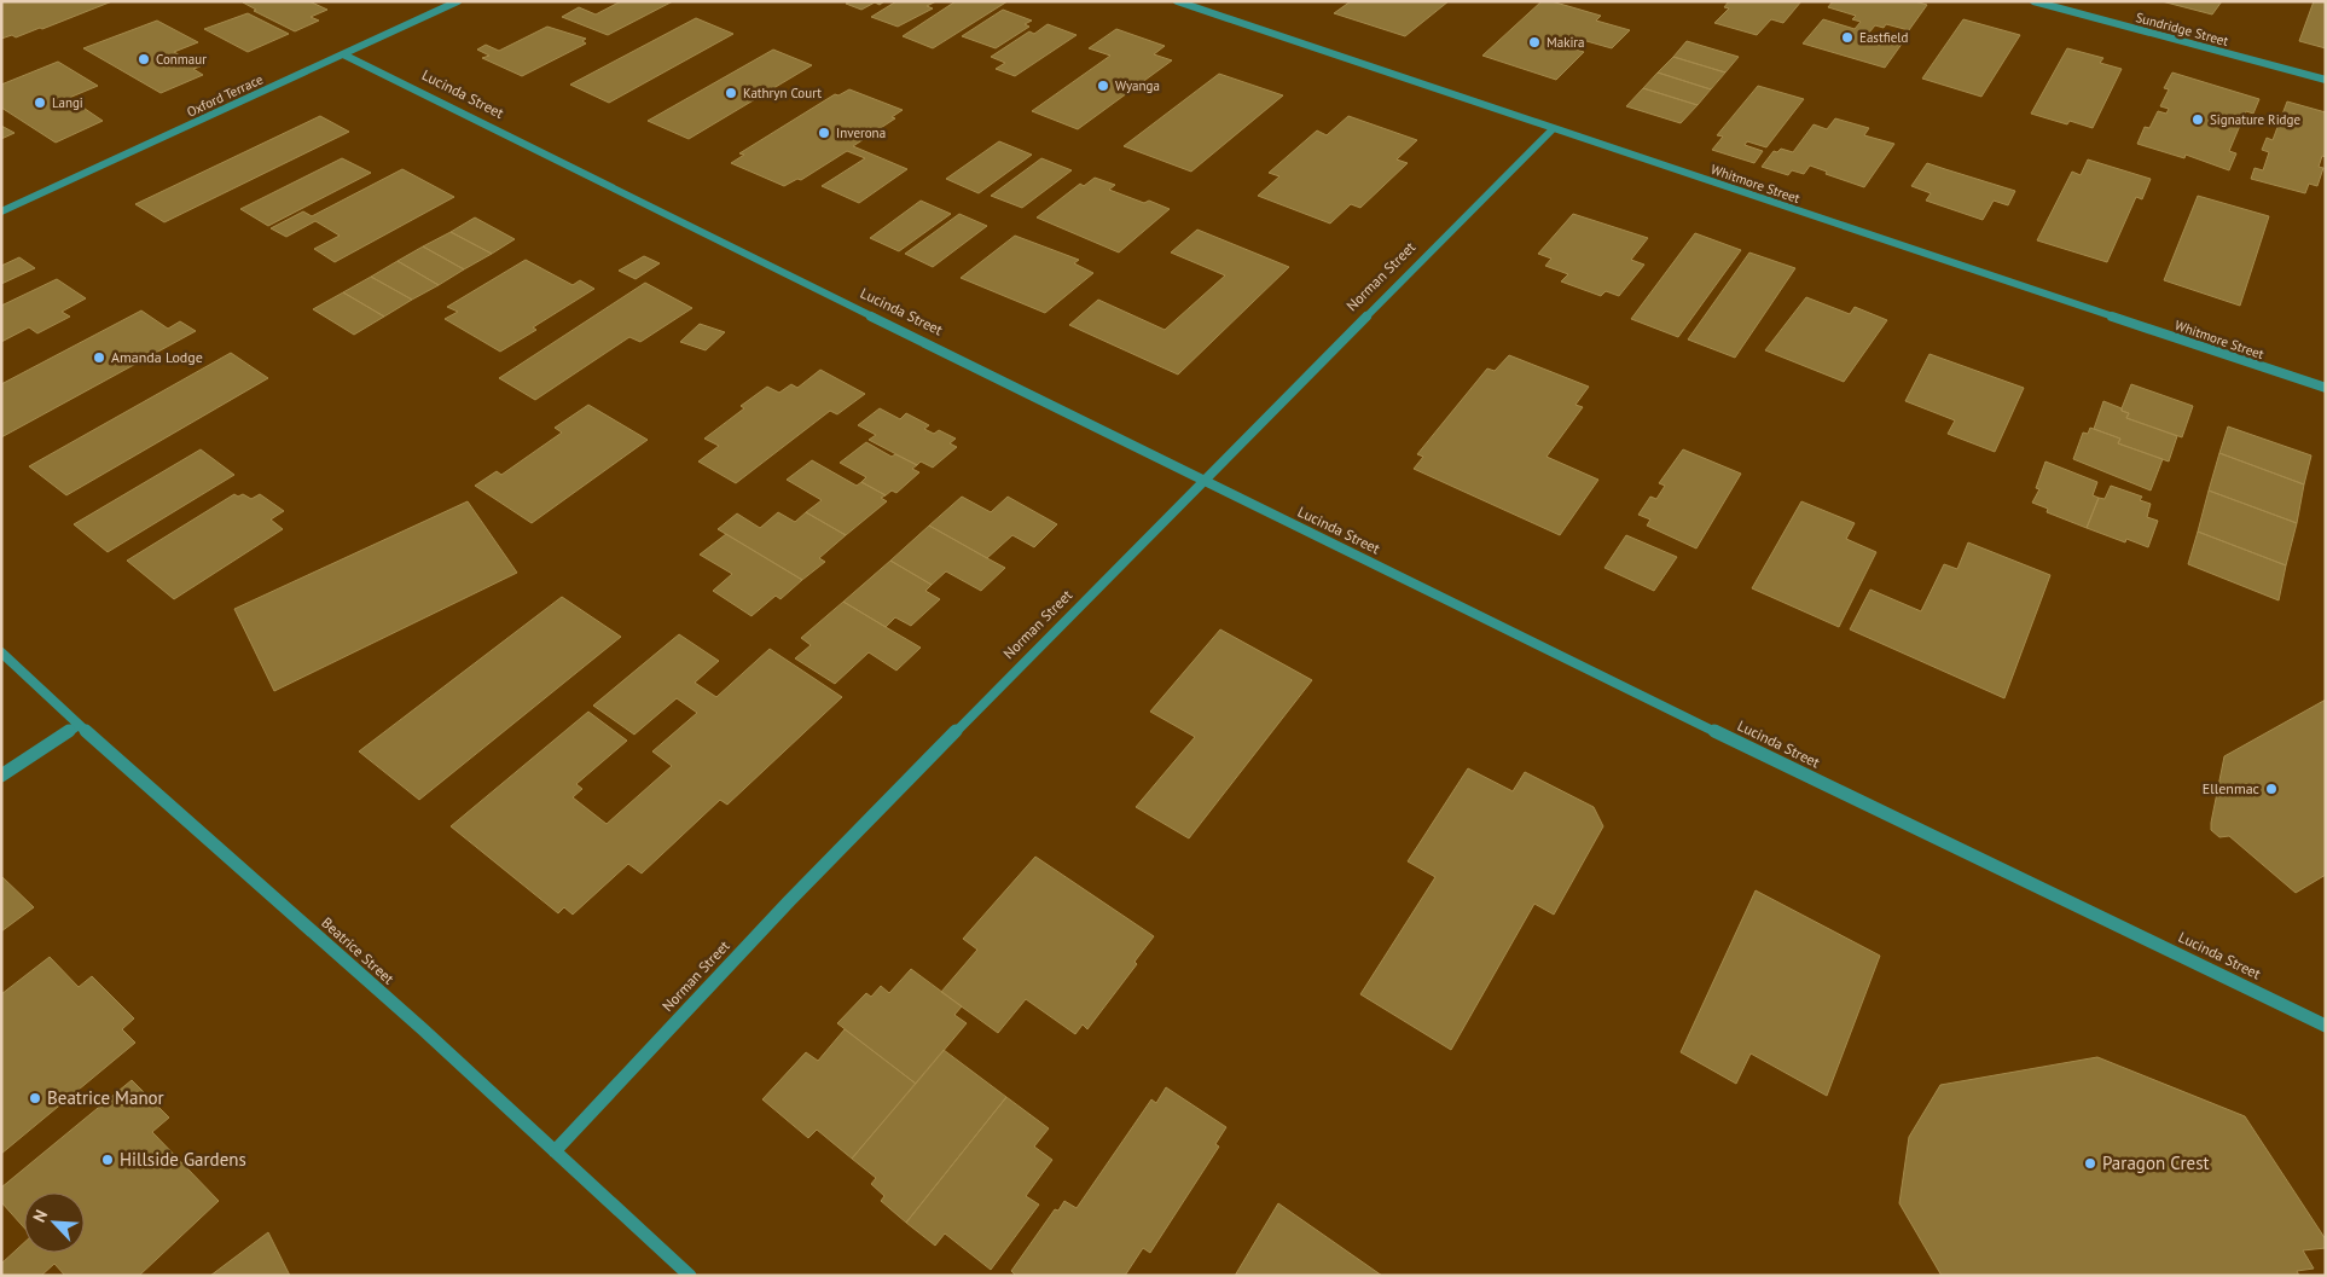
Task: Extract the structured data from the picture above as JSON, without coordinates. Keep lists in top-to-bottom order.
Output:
{
  "streets": {
    "street": [
      "Sundridge Street",
      "Lucinda Street",
      "Oxford Terrace",
      "Whitmore Street",
      "Norman Street",
      "Beatrice Street"
    ]
  },
  "crossings": [
    ["Lucinda Street", "Oxford Terrace"],
    ["Lucinda Street", "Norman Street"],
    ["Whitmore Street", "Norman Street"],
    ["Norman Street", "Beatrice Street"]
  ],
  "places": [
    "Eastfield",
    "Makira",
    "Conmaur",
    "Wyanga",
    "Kathryn Court",
    "Langi",
    "Signature Ridge",
    "Inverona",
    "Amanda Lodge",
    "Ellenmac",
    "Beatrice Manor",
    "Hillside Gardens",
    "Paragon Crest"
  ],
  "north": "top left"
}
